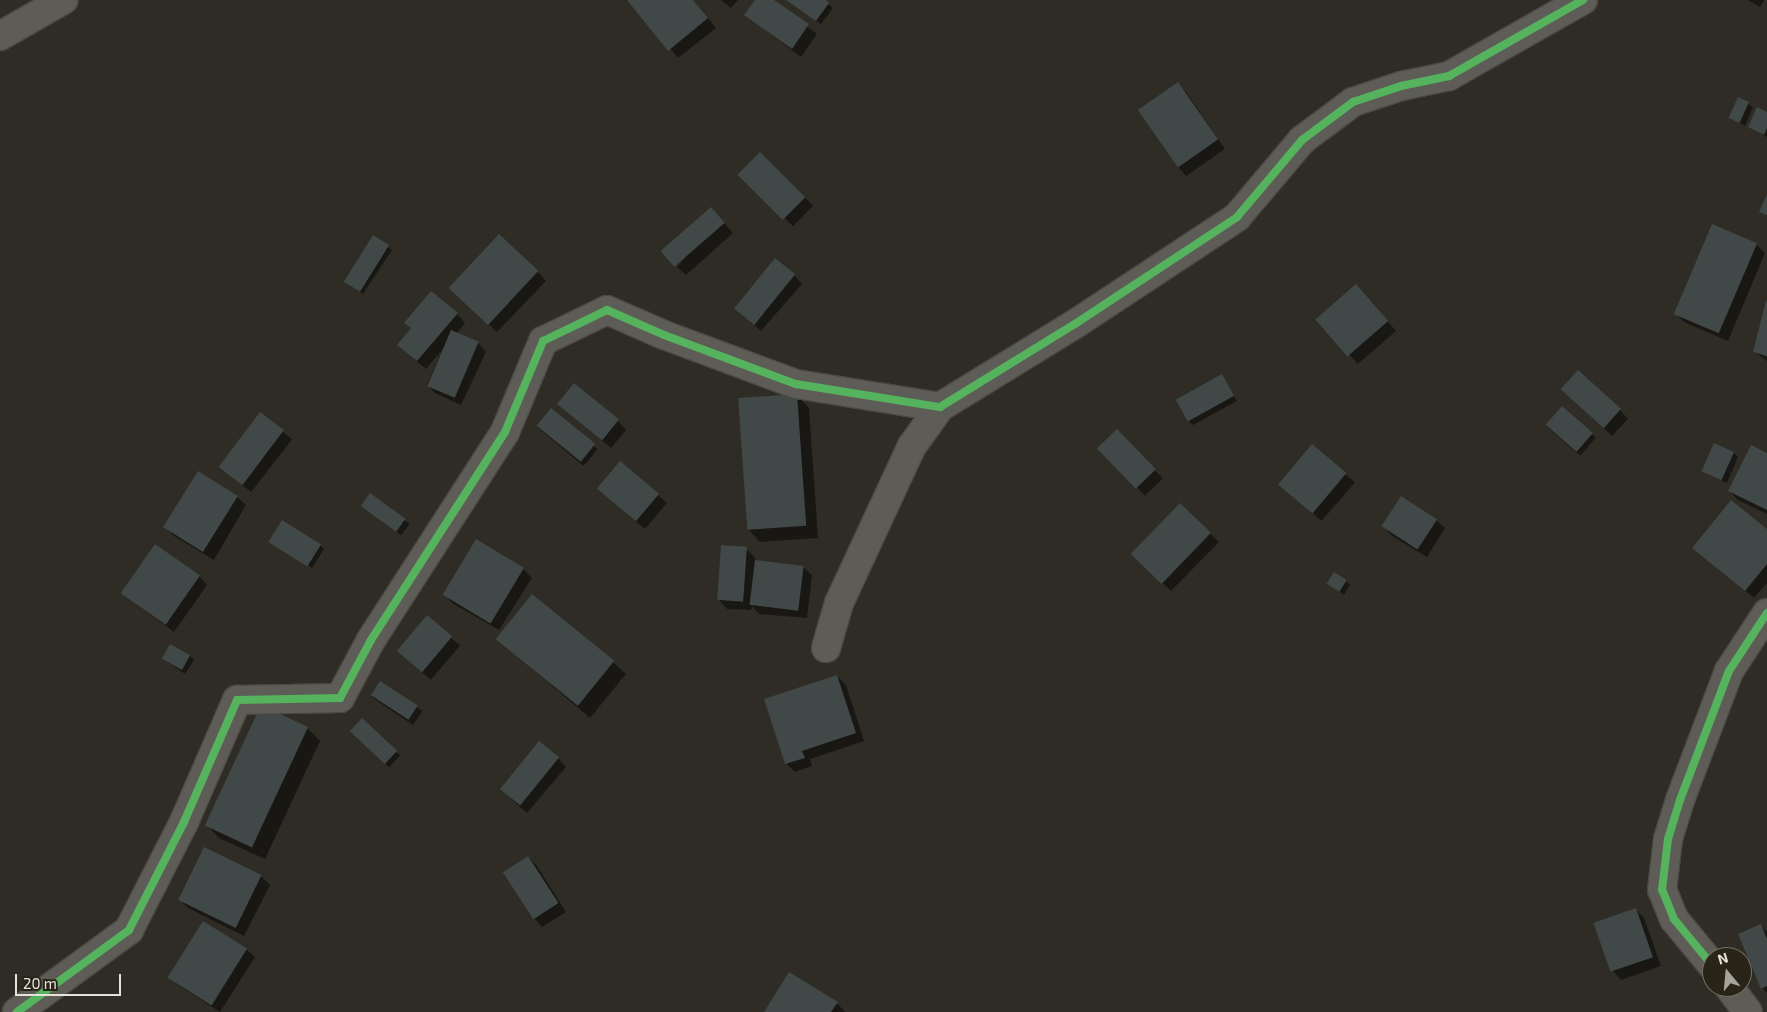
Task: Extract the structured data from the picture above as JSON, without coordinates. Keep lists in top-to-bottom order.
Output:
{
  "scale_bar": "20 m",
  "north": "top"
}
